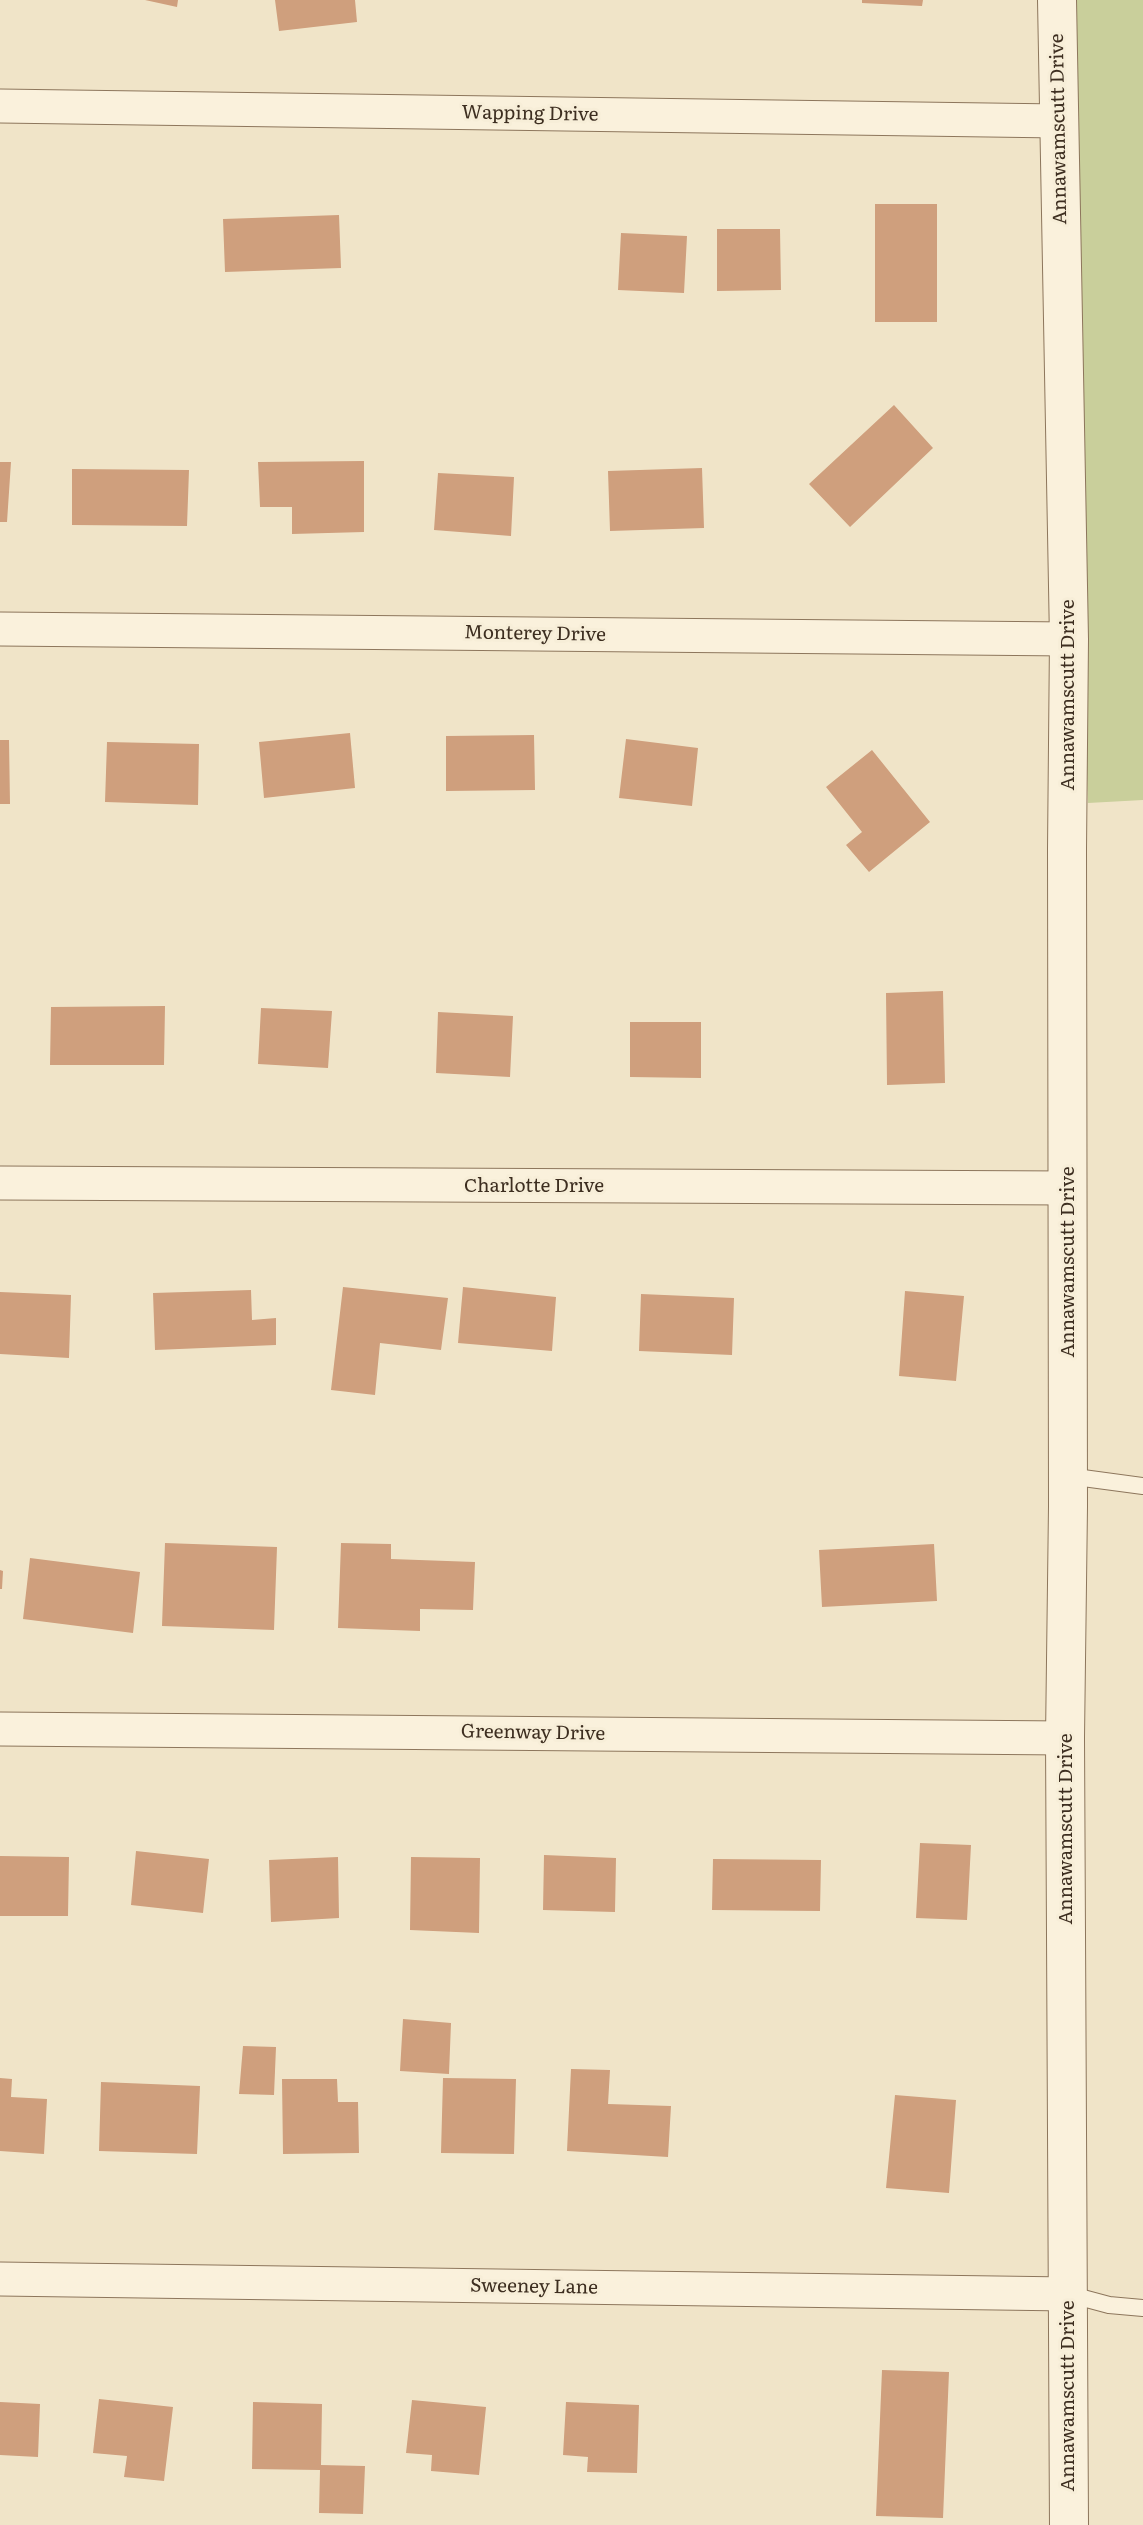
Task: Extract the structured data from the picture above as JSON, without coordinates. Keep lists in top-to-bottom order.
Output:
{
  "streets": {
    "street": [
      "Wapping Drive",
      "Annawamscutt Drive",
      "Monterey Drive",
      "Charlotte Drive",
      "Greenway Drive",
      "Sweeney Lane"
    ]
  },
  "crossings": [
    ["Wapping Drive", "Annawamscutt Drive"],
    ["Annawamscutt Drive", "Monterey Drive"],
    ["Annawamscutt Drive", "Charlotte Drive"],
    ["Annawamscutt Drive", "Greenway Drive"],
    ["Annawamscutt Drive", "Sweeney Lane"]
  ]
}
